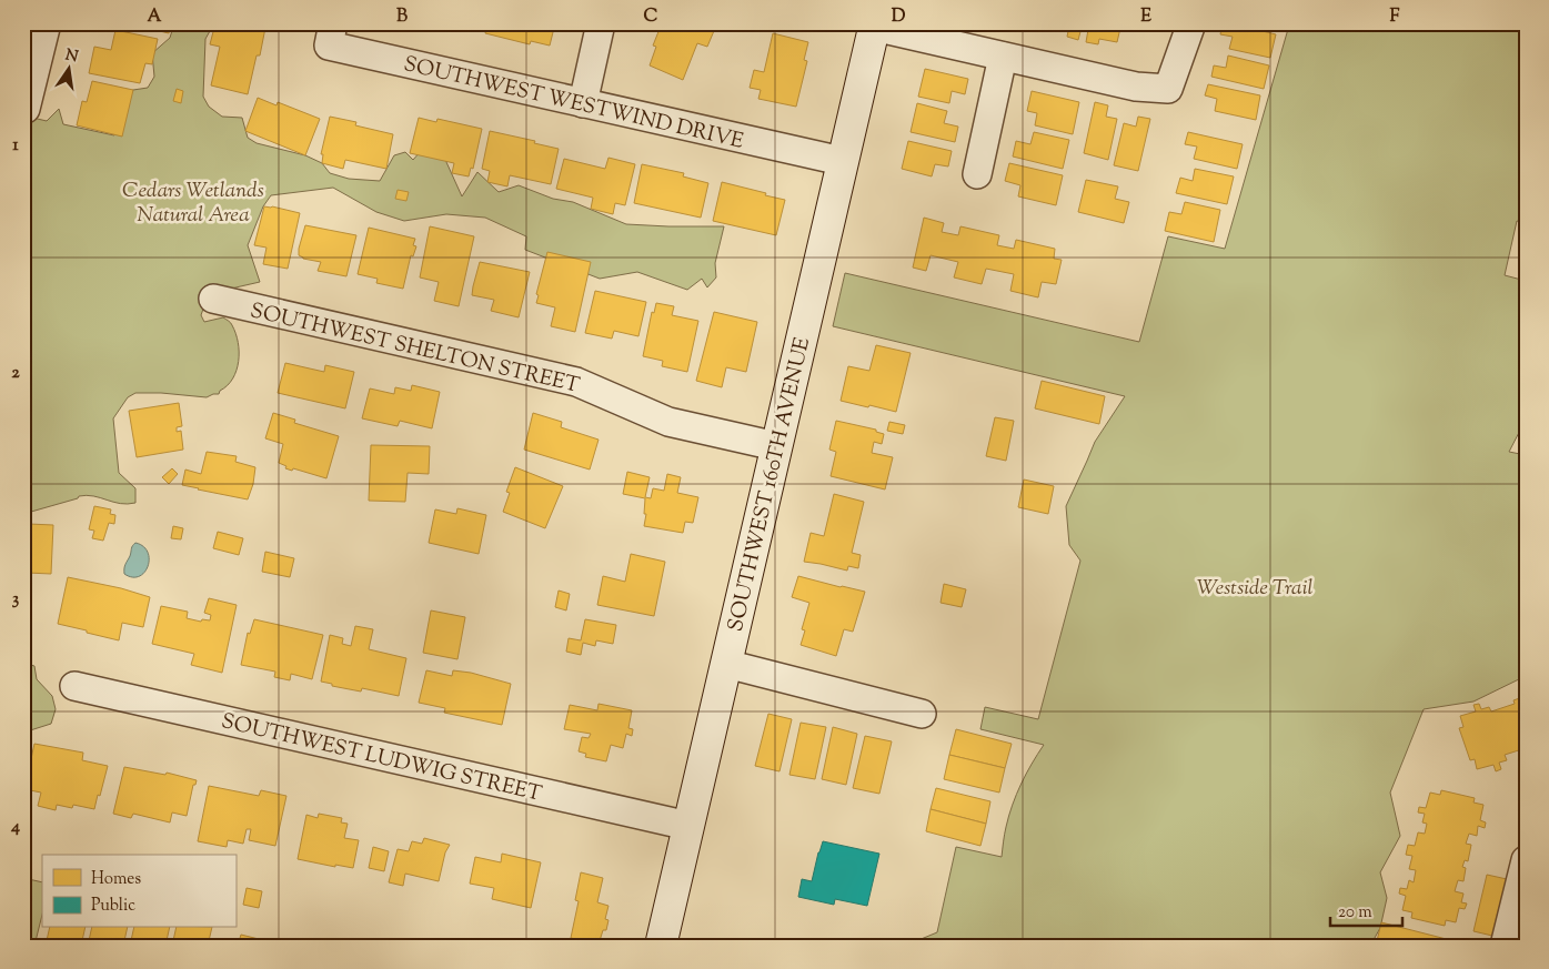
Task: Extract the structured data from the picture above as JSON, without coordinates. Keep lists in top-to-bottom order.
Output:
{
  "streets": {
    "street": [
      "SOUTHWEST WESTWIND DRIVE",
      "SOUTHWEST SHELTON STREET",
      "SOUTHWEST 160TH AVENUE",
      "SOUTHWEST LUDWIG STREET"
    ]
  },
  "crossings": [
    ["SOUTHWEST WESTWIND DRIVE", "SOUTHWEST 160TH AVENUE"],
    ["SOUTHWEST SHELTON STREET", "SOUTHWEST 160TH AVENUE"],
    ["SOUTHWEST 160TH AVENUE", "SOUTHWEST LUDWIG STREET"]
  ],
  "parks": ["Cedars Wetlands Natural Area", "Westside Trail"],
  "legend": ["Homes", "Public"],
  "scale_bar": "20 m",
  "north": "top",
  "grid": {
    "columns": [
      "A",
      "B",
      "C",
      "D",
      "E",
      "F"
    ],
    "rows": [
      "1",
      "2",
      "3",
      "4"
    ]
  }
}
